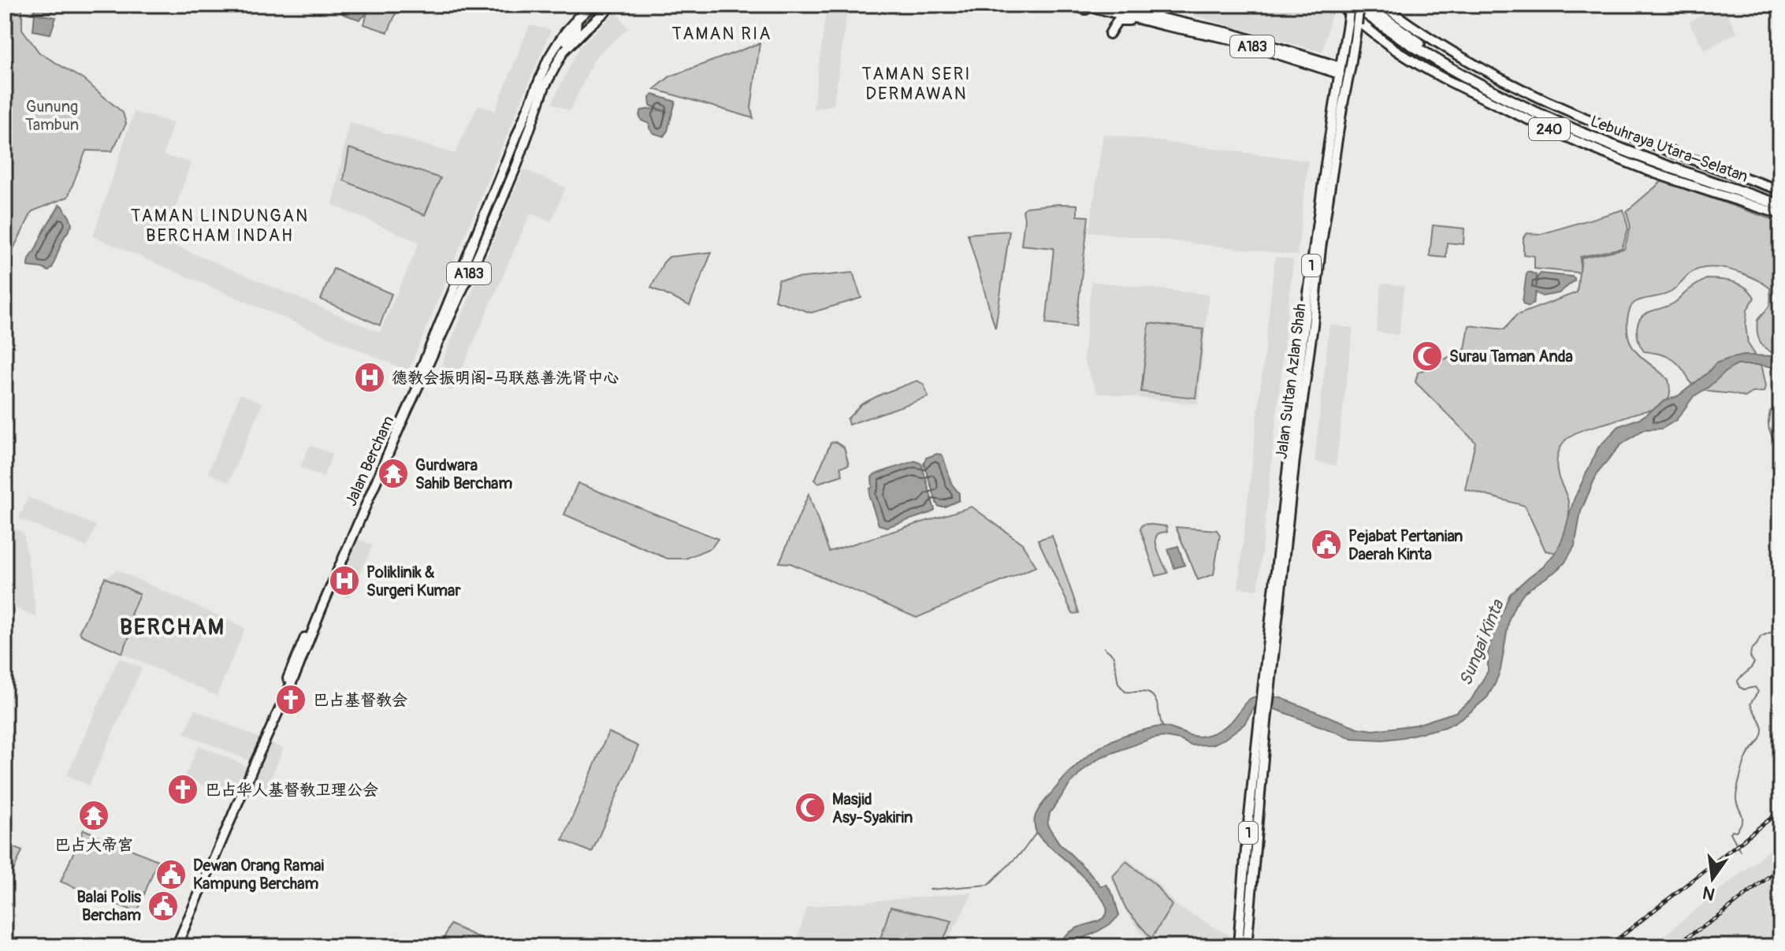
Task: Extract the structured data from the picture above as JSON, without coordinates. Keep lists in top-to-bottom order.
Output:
{
  "streets": {
    "highway": ["Lebuhraya Utara–Selatan"],
    "main road": [
      "A183",
      "240",
      "1",
      "Jalan Sultan Azlan Shah",
      "Jalan Bercham"
    ]
  },
  "crossings": [
    ["A183", "Jalan Sultan Azlan Shah"],
    ["Lebuhraya Utara–Selatan", "Jalan Sultan Azlan Shah"],
    ["1", "Jalan Sultan Azlan Shah"]
  ],
  "districts": [
    "TAMAN RIA",
    "TAMAN SERI DERMAWAN",
    "TAMAN LINDUNGAN BERCHAM INDAH",
    "BERCHAM"
  ],
  "water": ["Sungai Kinta"],
  "parks": ["Gunung Tambun"],
  "places": {
    "mosque": ["Surau Taman Anda", "Masjid Asy-Syakirin"],
    "hospital": ["德教会振明阁-马联慈善洗肾中心", "Poliklinik & Surgeri Kumar"],
    "temple": ["Gurdwara Sahib Bercham", "巴占大帝宫"],
    "public building": ["Pejabat Pertanian Daerah Kinta", "Dewan Orang Ramai Kampung Bercham", "Balai Polis Bercham"],
    "church": ["巴占基督教会", "巴占华人基督教卫理公会"]
  },
  "north": "bottom"
}
